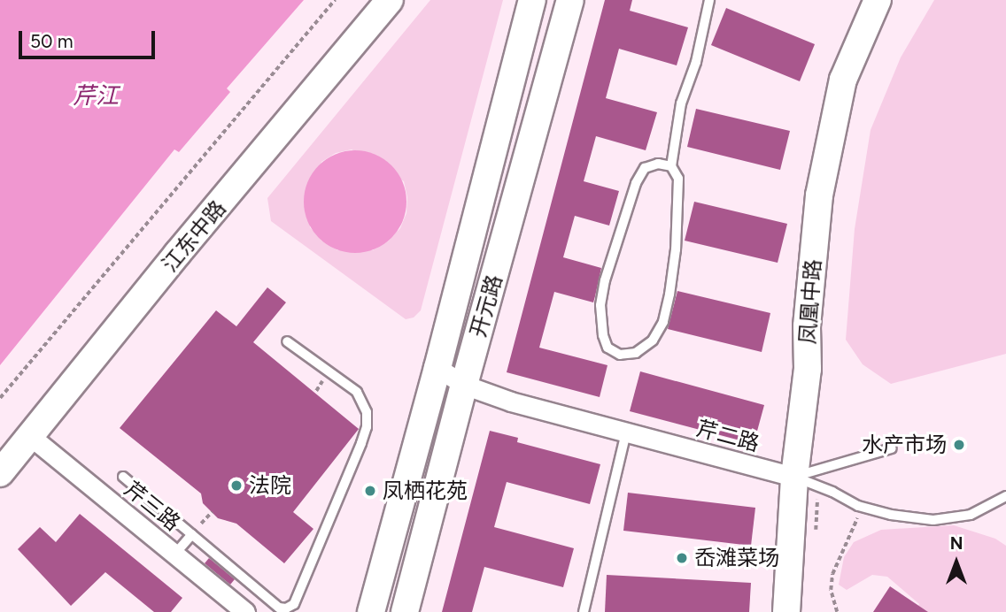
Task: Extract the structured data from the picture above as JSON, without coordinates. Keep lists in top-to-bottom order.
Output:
{
  "streets": {
    "street": [
      "江东中路",
      "凤凰中路",
      "开元路",
      "芹二路",
      "芹三路"
    ]
  },
  "crossings": [
    ["江东中路", "芹三路"],
    ["凤凰中路", "芹二路"],
    ["开元路", "芹二路"]
  ],
  "water": ["芹江"],
  "places": [
    "水产市场",
    "法院",
    "凤栖花苑",
    "岙滩菜场"
  ],
  "scale_bar": "50 m",
  "north": "top"
}
